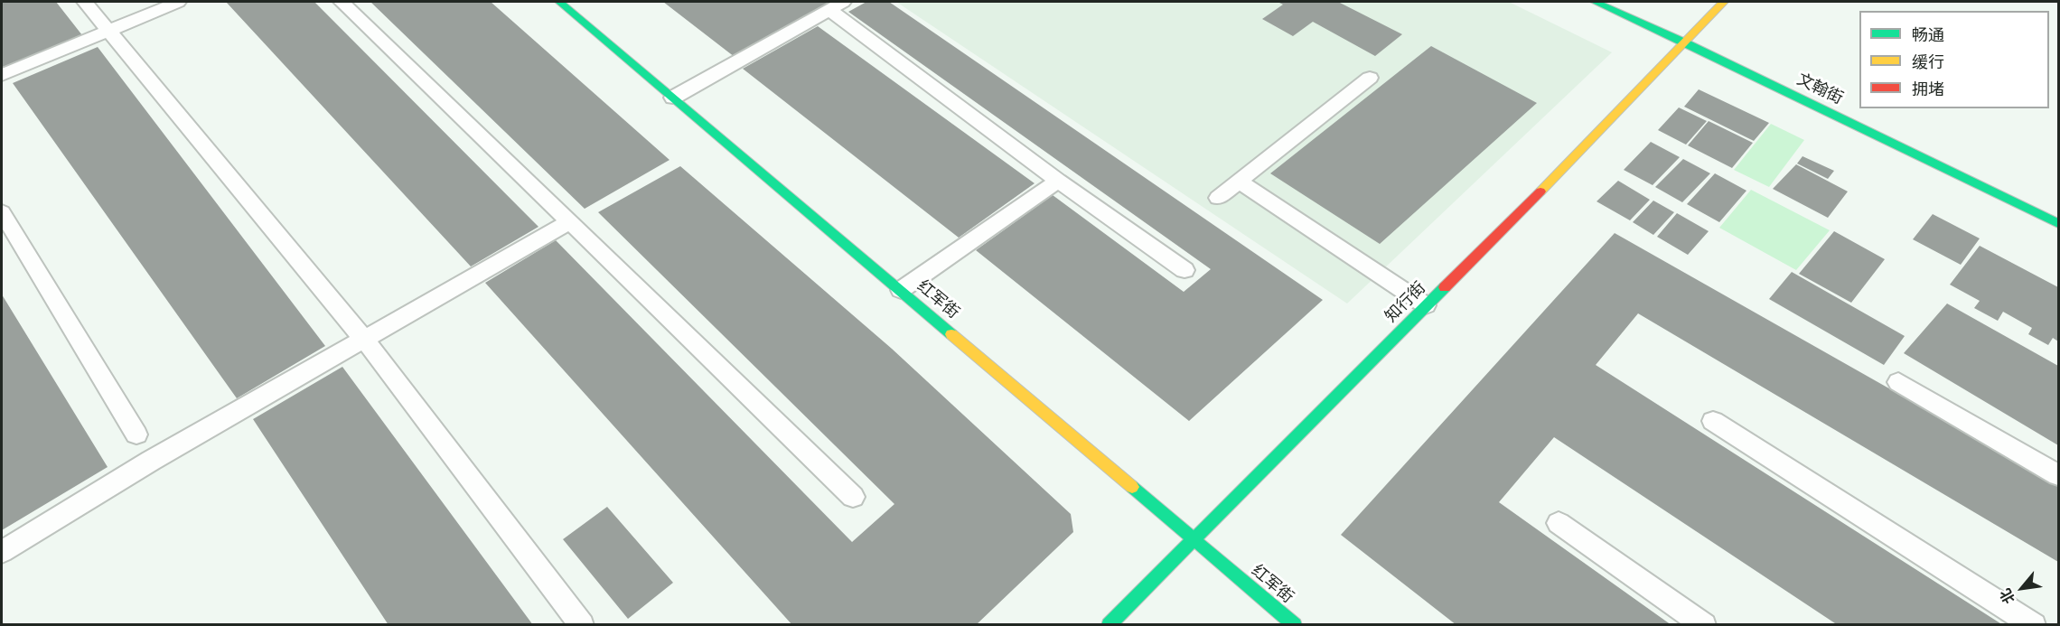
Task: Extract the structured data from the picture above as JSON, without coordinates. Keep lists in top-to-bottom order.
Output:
{
  "streets": {
    "street": ["文翰街", "红军街", "知行街"]
  },
  "crossings": [
    ["文翰街", "知行街"],
    ["红军街", "知行街"]
  ],
  "legend": ["畅通", "缓行", "拥堵"],
  "north": "bottom left"
}
